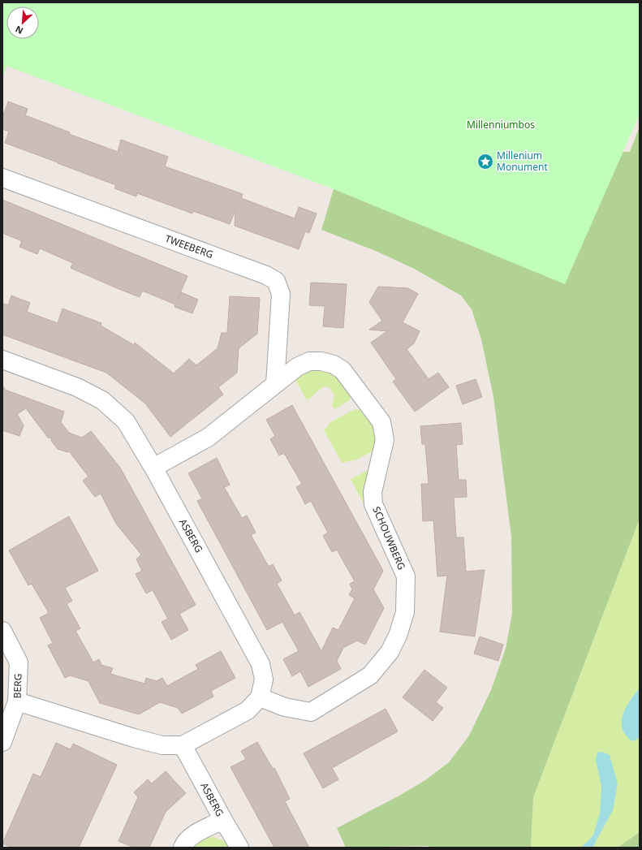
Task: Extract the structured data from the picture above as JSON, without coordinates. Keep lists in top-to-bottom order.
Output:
{
  "streets": {
    "street": [
      "TWEEBERG",
      "ASBERG",
      "SCHOUWBERG",
      "BERG"
    ]
  },
  "crossings": [
    ["TWEEBERG", "SCHOUWBERG"],
    ["ASBERG", "SCHOUWBERG"]
  ],
  "parks": ["Millenniumbos"],
  "places": {
    "place": ["Millenium Monument"]
  },
  "north": "bottom left"
}
